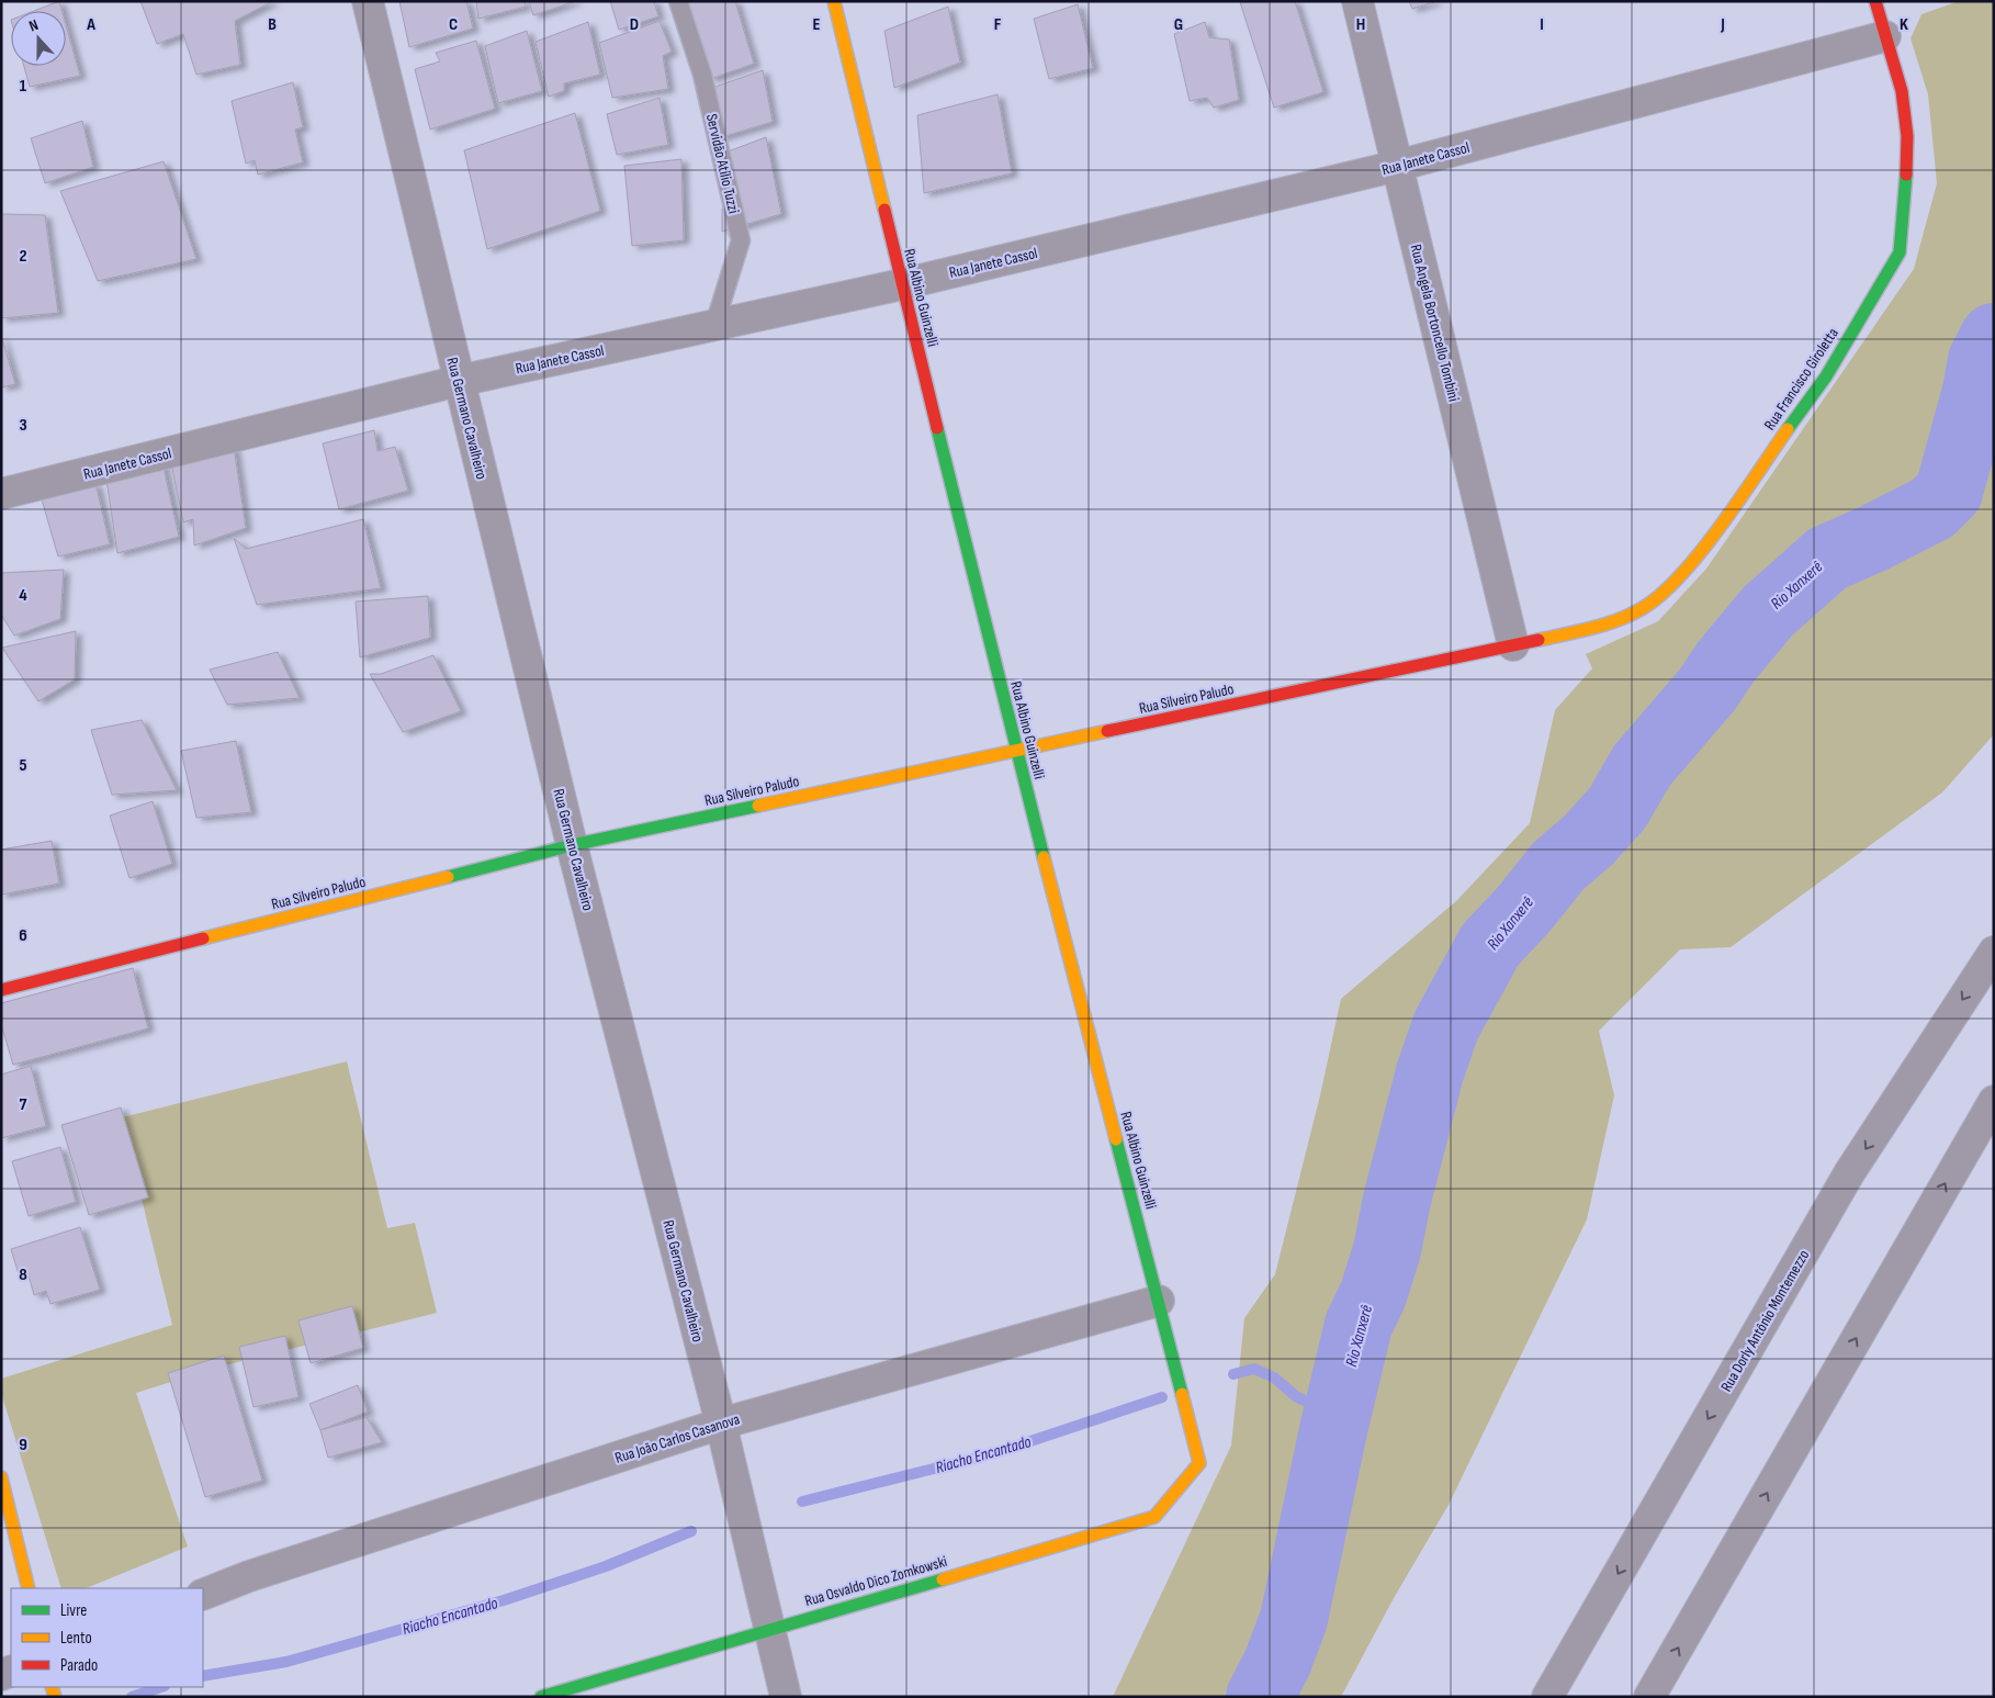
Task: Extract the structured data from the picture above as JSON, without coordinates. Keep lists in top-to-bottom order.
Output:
{
  "streets": {
    "street": [
      "Rua Janete Cassol",
      "Rua Albino Guinzelli",
      "Rua Angela Bortoncello Tombini",
      "Rua Francisco Giroletta",
      "Rua Germano Cavalheiro",
      "Rua Silveiro Paludo",
      "Rua Dorly Antônio Montemezzo",
      "Rua João Carlos Casanova",
      "Rua Osvaldo Dico Zomkowski"
    ],
    "lane": ["Servidão Atílio Tuzzi"]
  },
  "crossings": [
    ["Rua Janete Cassol", "Servidão Atílio Tuzzi"],
    ["Rua Janete Cassol", "Rua Albino Guinzelli"],
    ["Rua Janete Cassol", "Rua Angela Bortoncello Tombini"],
    ["Rua Janete Cassol", "Rua Francisco Giroletta"],
    ["Rua Janete Cassol", "Rua Germano Cavalheiro"],
    ["Rua Albino Guinzelli", "Rua Silveiro Paludo"],
    ["Rua Albino Guinzelli", "Rua João Carlos Casanova"],
    ["Rua Albino Guinzelli", "Rua Osvaldo Dico Zomkowski"],
    ["Rua Angela Bortoncello Tombini", "Rua Francisco Giroletta"],
    ["Rua Angela Bortoncello Tombini", "Rua Silveiro Paludo"],
    ["Rua Francisco Giroletta", "Rua Silveiro Paludo"],
    ["Rua Germano Cavalheiro", "Rua Silveiro Paludo"],
    ["Rua Germano Cavalheiro", "Rua João Carlos Casanova"],
    ["Rua Germano Cavalheiro", "Rua Osvaldo Dico Zomkowski"]
  ],
  "water": ["Rio Xanxerê", "Riacho Encantado"],
  "legend": ["Livre", "Lento", "Parado"],
  "north": "top",
  "grid": {
    "columns": [
      "A",
      "B",
      "C",
      "D",
      "E",
      "F",
      "G",
      "H",
      "I",
      "J",
      "K"
    ],
    "rows": [
      "1",
      "2",
      "3",
      "4",
      "5",
      "6",
      "7",
      "8",
      "9"
    ]
  }
}
